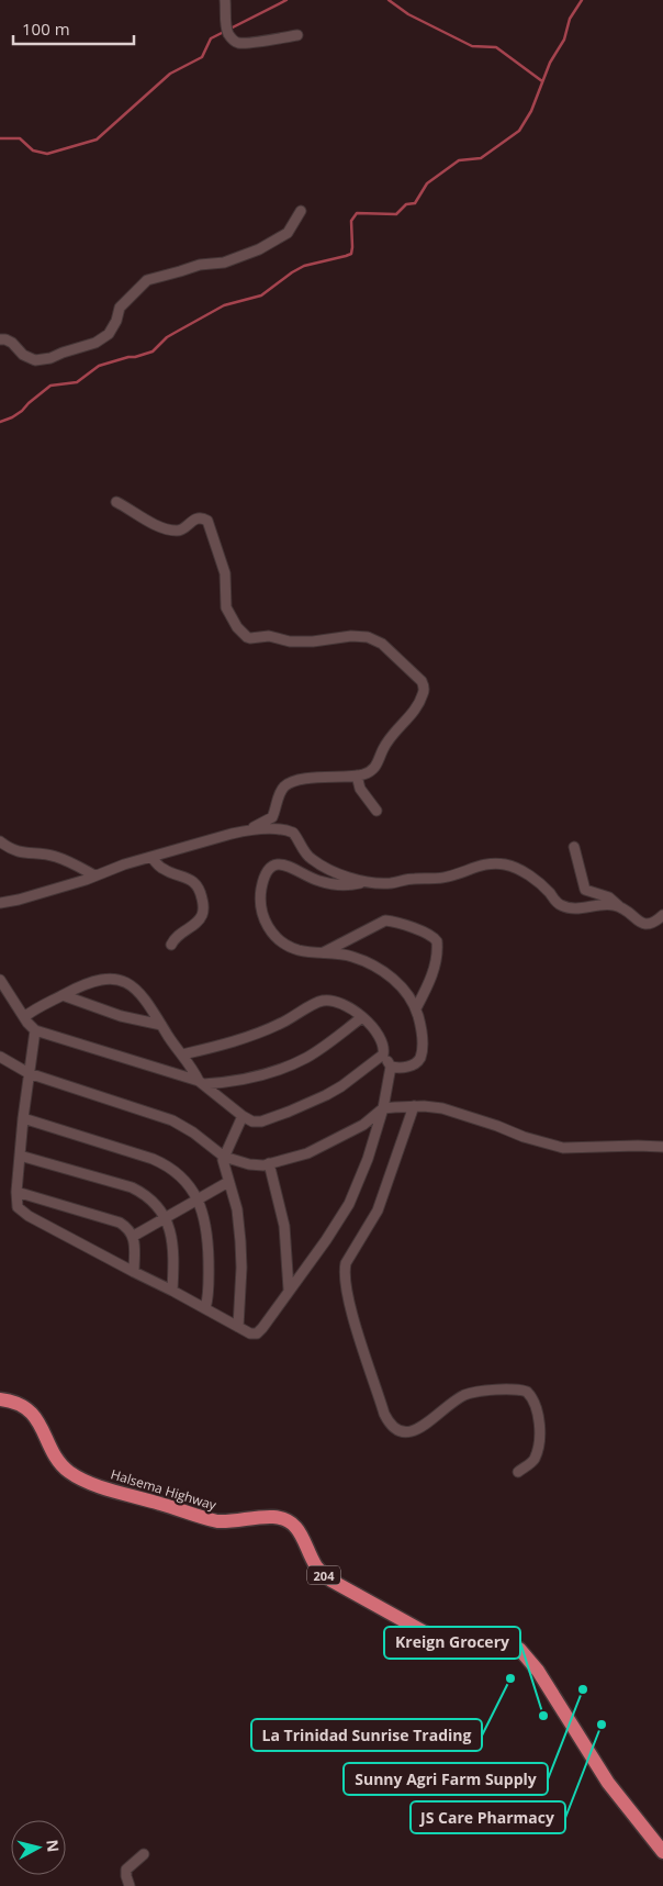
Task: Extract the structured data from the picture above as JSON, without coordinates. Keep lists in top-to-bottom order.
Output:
{
  "streets": {
    "highway": ["Halsema Highway", "204"]
  },
  "places": [
    "La Trinidad Sunrise Trading",
    "Sunny Agri Farm Supply",
    "Kreign Grocery",
    "JS Care Pharmacy"
  ],
  "scale_bar": "100 m",
  "north": "right"
}
